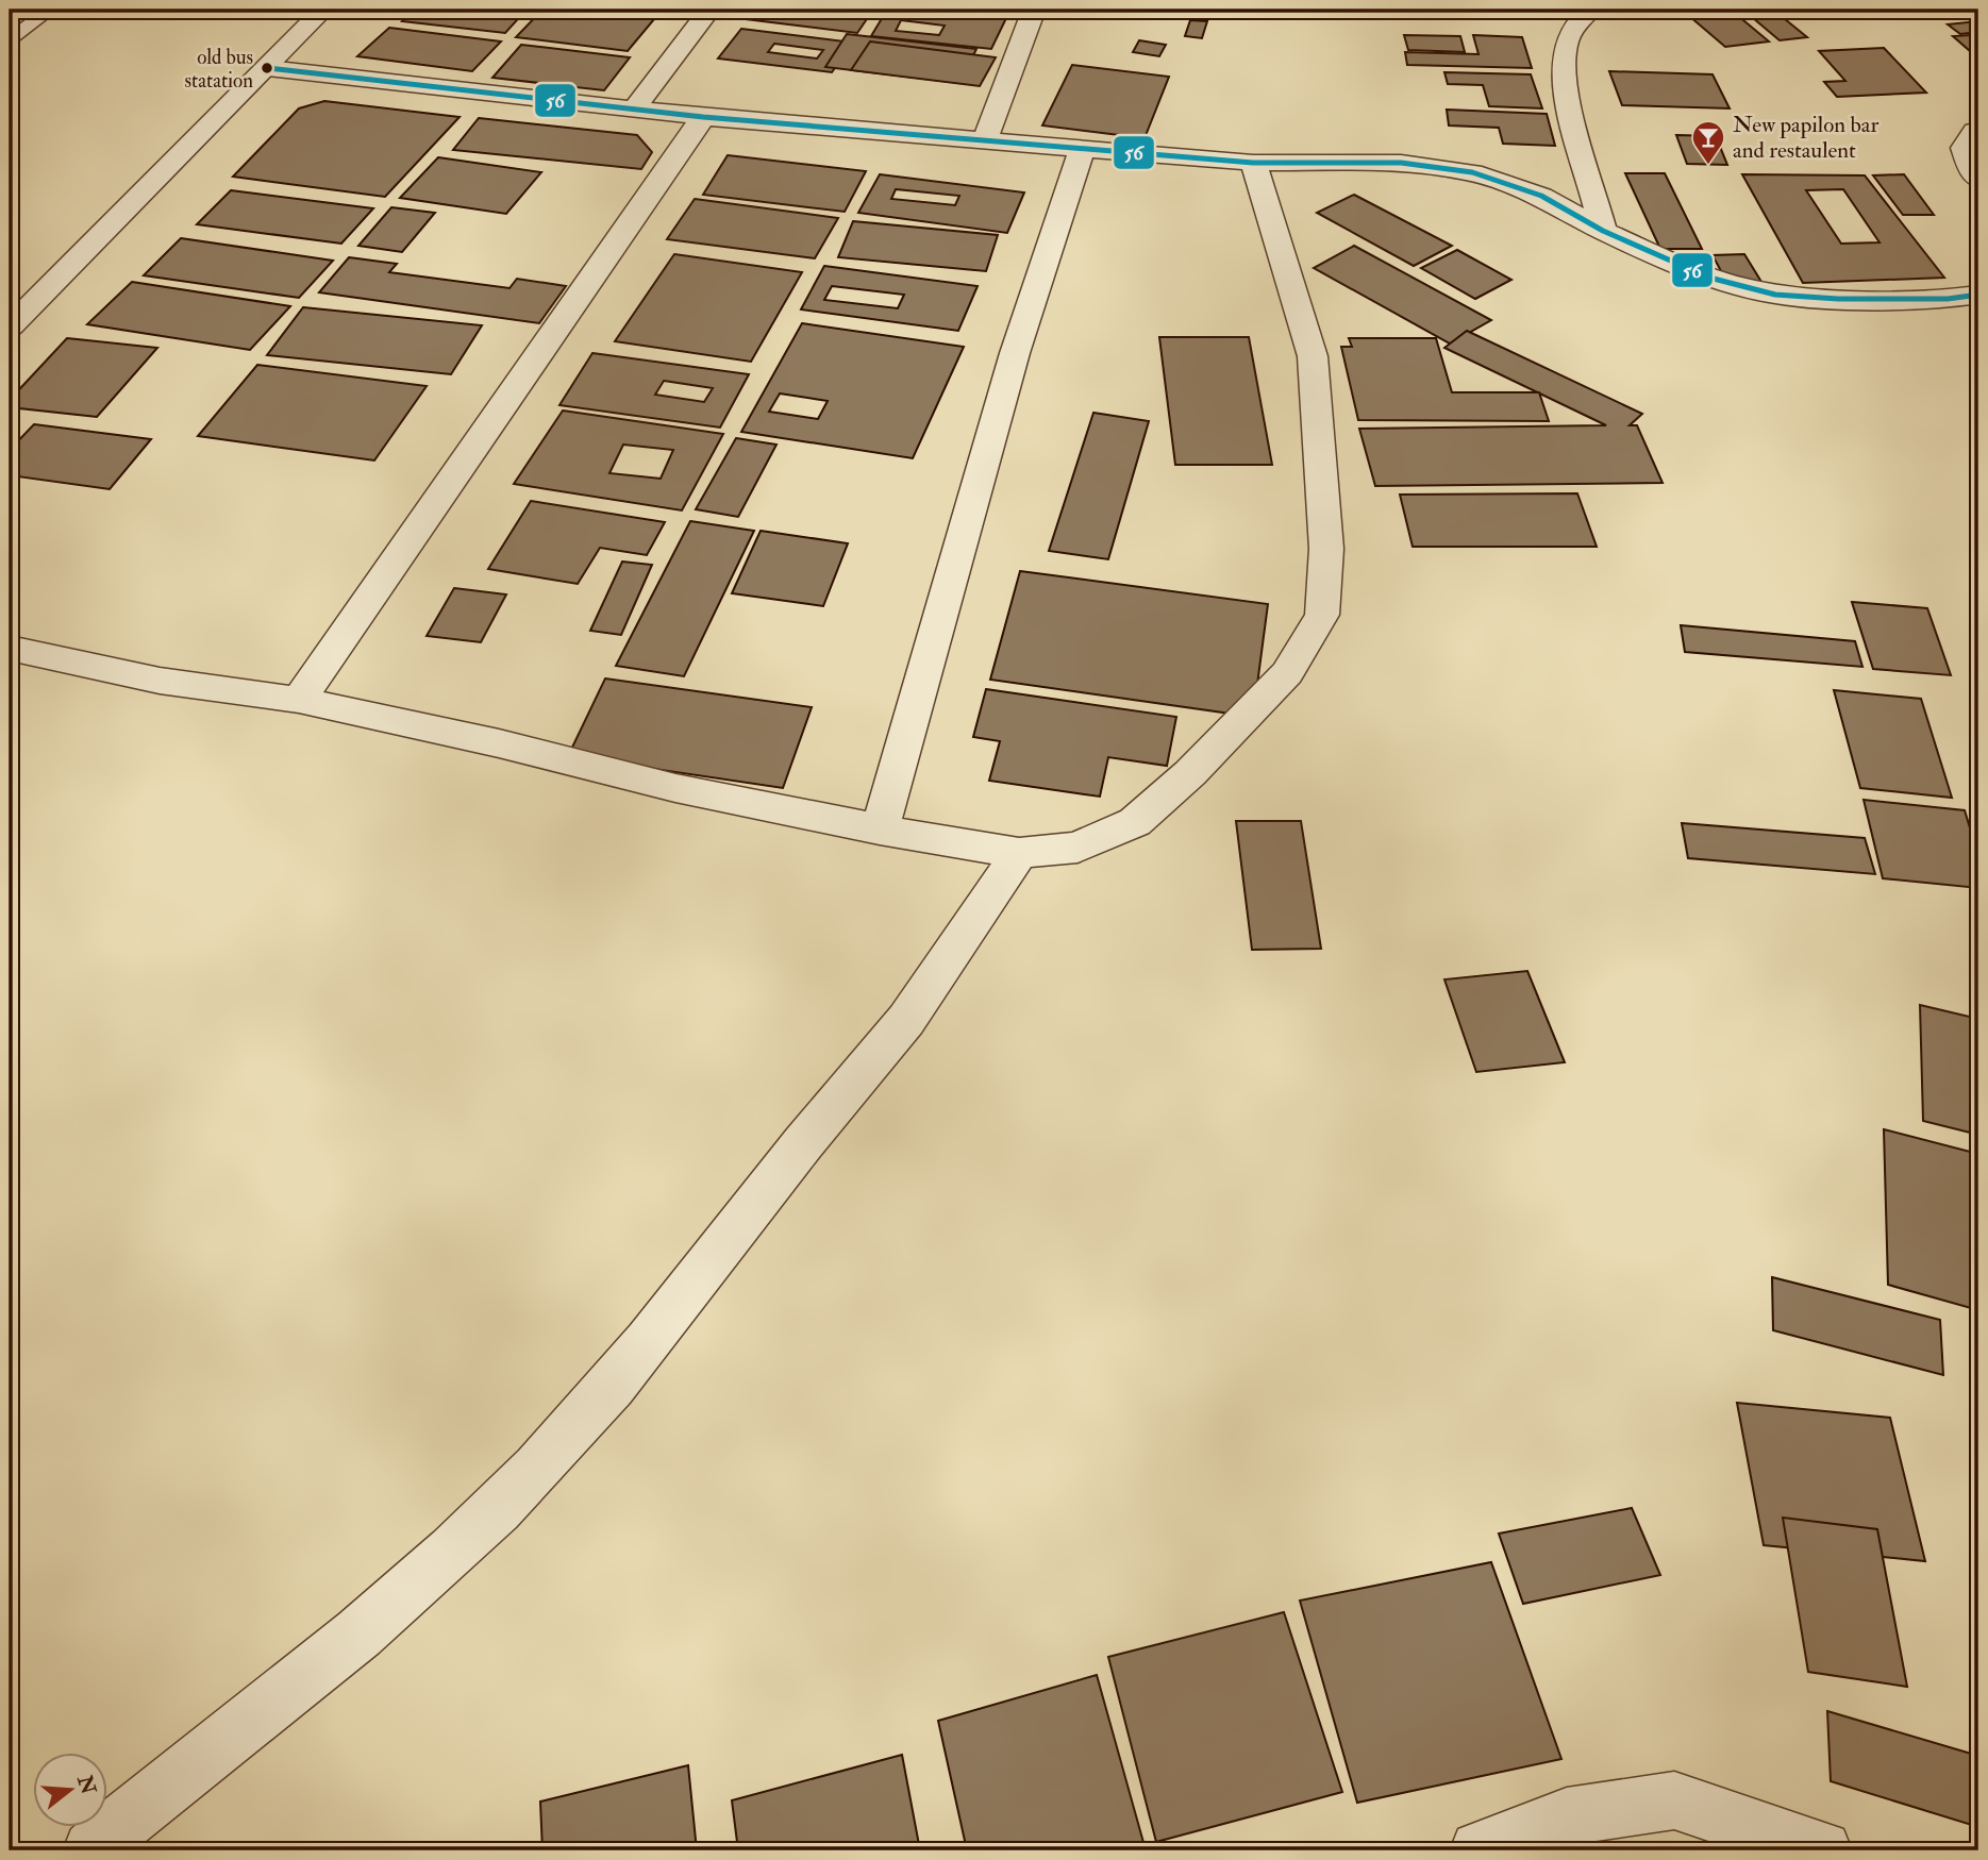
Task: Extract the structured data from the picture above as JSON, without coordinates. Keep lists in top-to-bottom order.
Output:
{
  "places": {
    "other": ["old bus statation"],
    "bar": ["New papilon bar and restaulent"]
  },
  "lines": ["transit line 56"],
  "north": "right"
}
